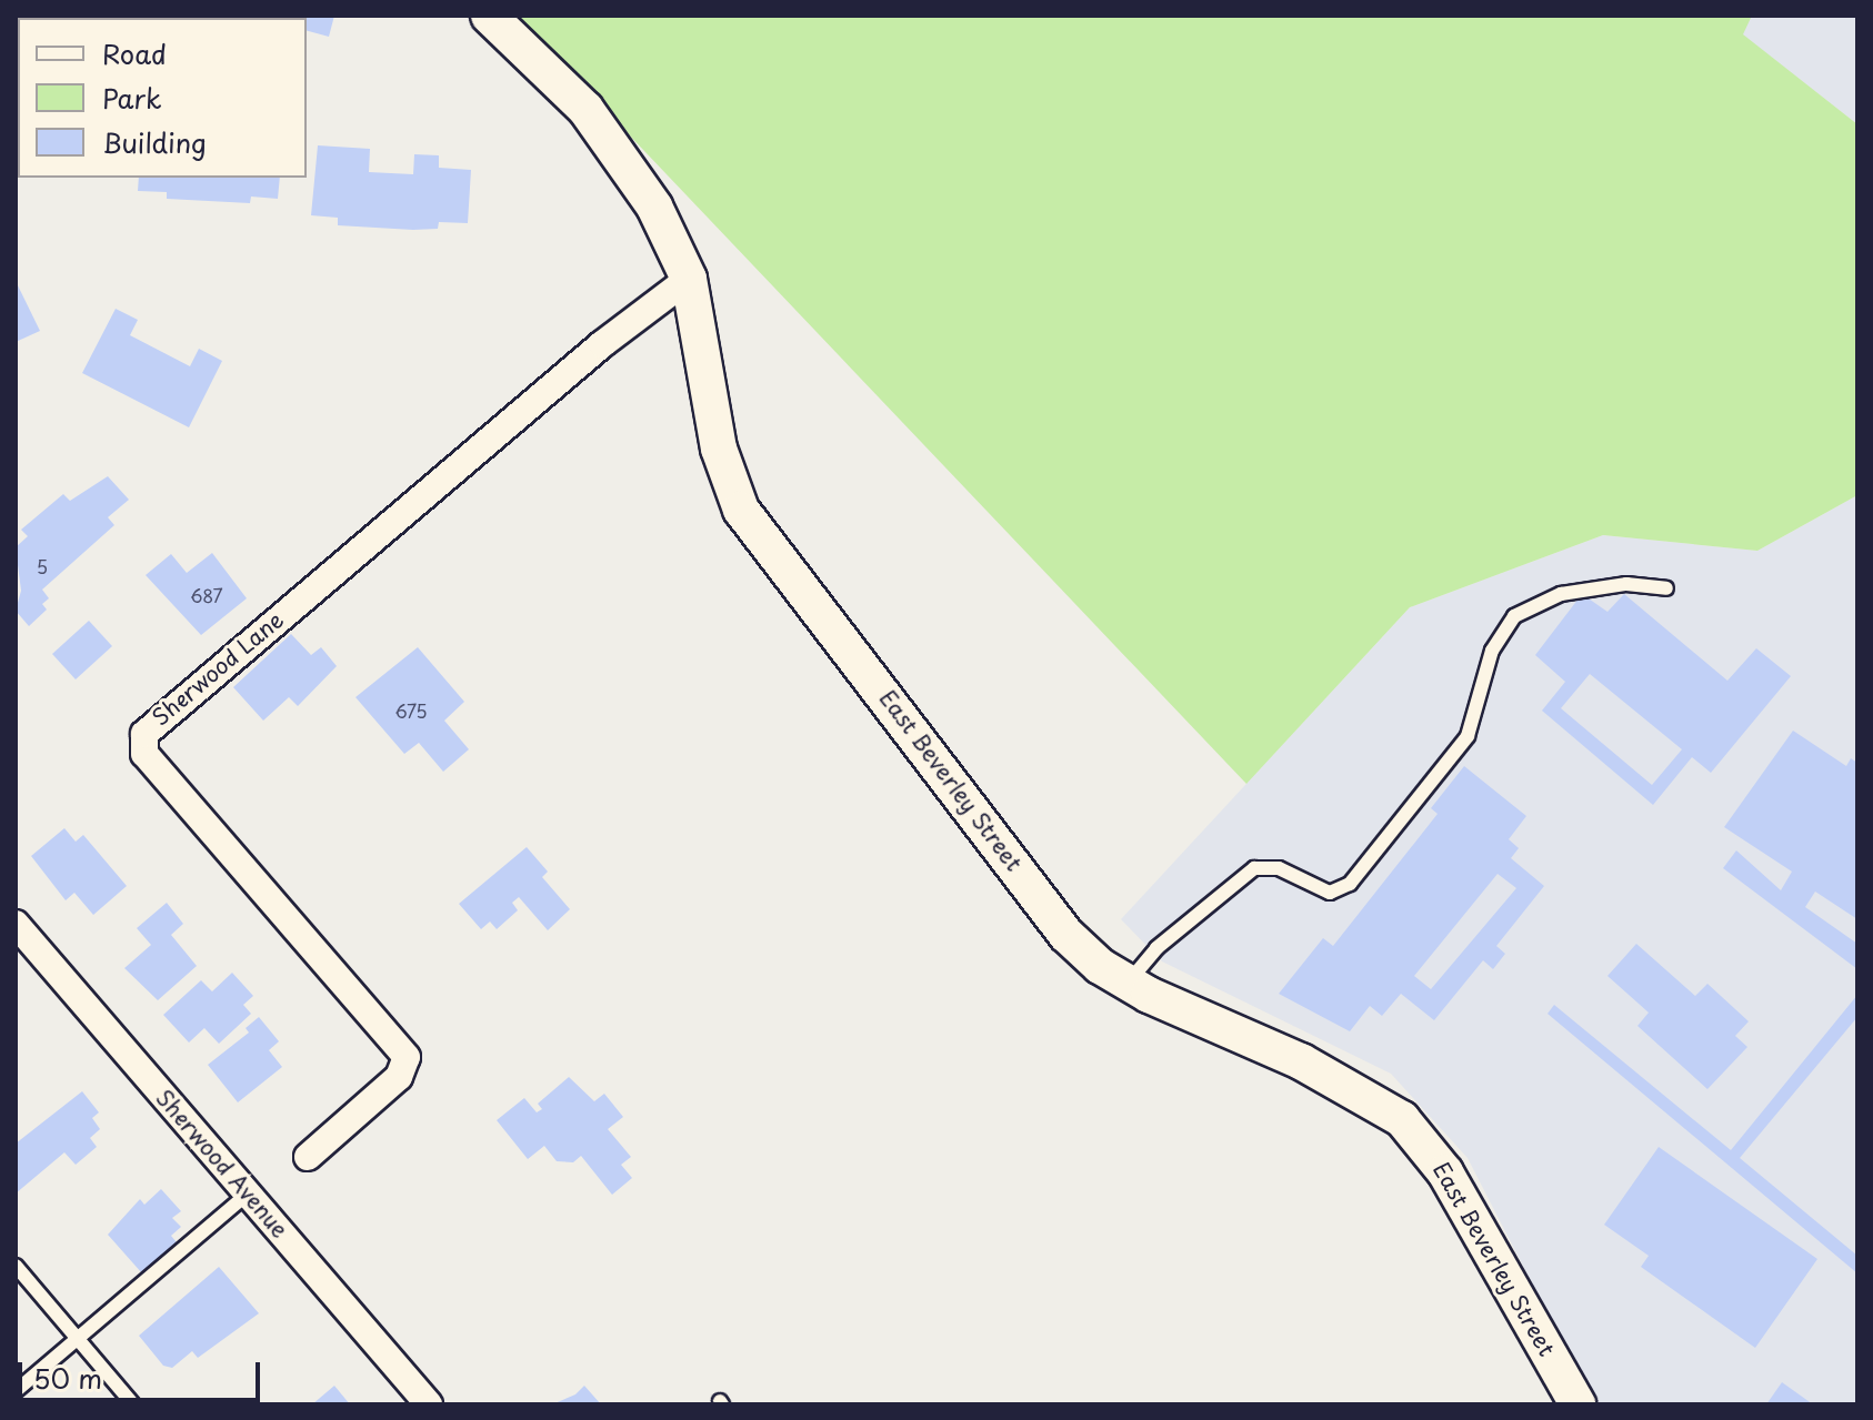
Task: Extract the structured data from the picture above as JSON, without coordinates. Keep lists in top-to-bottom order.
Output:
{
  "streets": {
    "street": ["Sherwood Lane", "East Beverley Street", "Sherwood Avenue"]
  },
  "crossings": [
    ["Sherwood Lane", "East Beverley Street"]
  ],
  "house_numbers": ["5", "687", "675"],
  "legend": ["Road", "Park", "Building"],
  "scale_bar": "50 m"
}
